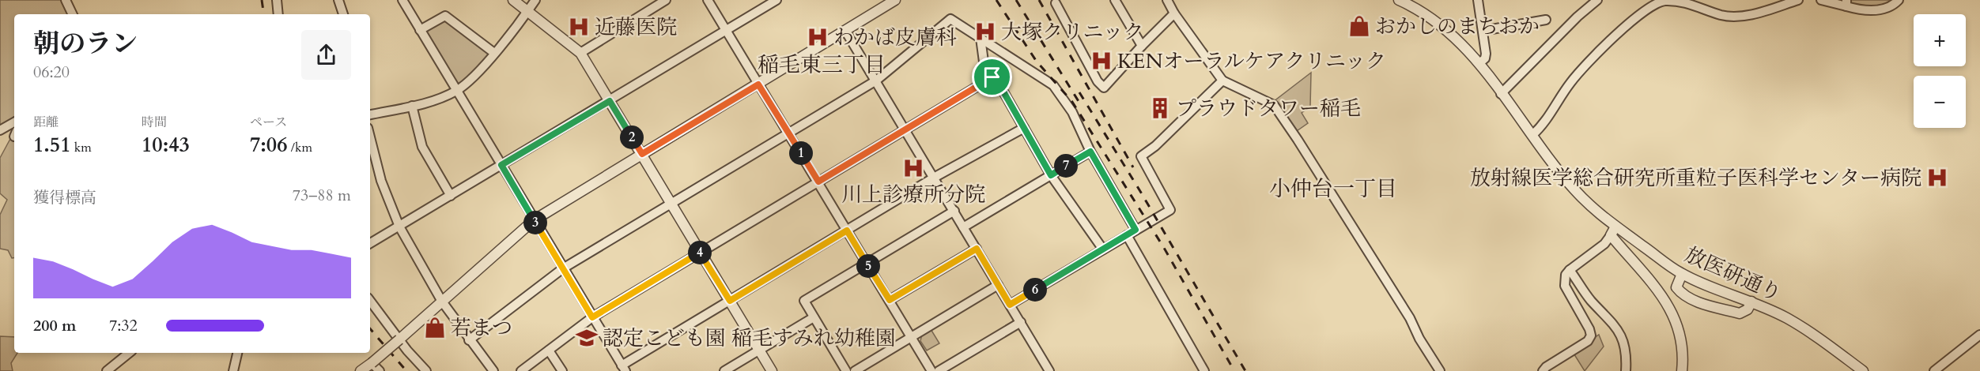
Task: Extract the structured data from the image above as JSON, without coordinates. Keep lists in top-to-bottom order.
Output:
{
  "streets": {
    "street": ["放医研通り"]
  },
  "districts": ["稲毛東三丁目", "小仲台一丁目"],
  "places": {
    "shop": ["おかしのまちおか", "若まつ"],
    "hospital": [
      "近藤医院",
      "大塚クリニック",
      "わかば皮膚科",
      "KENオーラルケアクリニック",
      "川上診療所分院",
      "放射線医学総合研究所重粒子医科学センター病院"
    ],
    "building": ["プラウドタワー稲毛"],
    "school or university": ["認定こども園 稲毛すみれ幼稚園"]
  },
  "page": {
    "map_buttons": ["+", "−"],
    "heading": ["朝のラン", "06:20"],
    "stats": [
      ["距離", "1.51 km"],
      ["時間", "10:43"],
      ["ペース", "7:06 /km"]
    ],
    "pins": [
      "2",
      "1",
      "7",
      "3",
      "4",
      "5",
      "6"
    ],
    "chart": ["獲得標高", "73–88 m"],
    "list": [
      {
        "name": "200 m",
        "note": "7:32"
      }
    ]
  }
}
